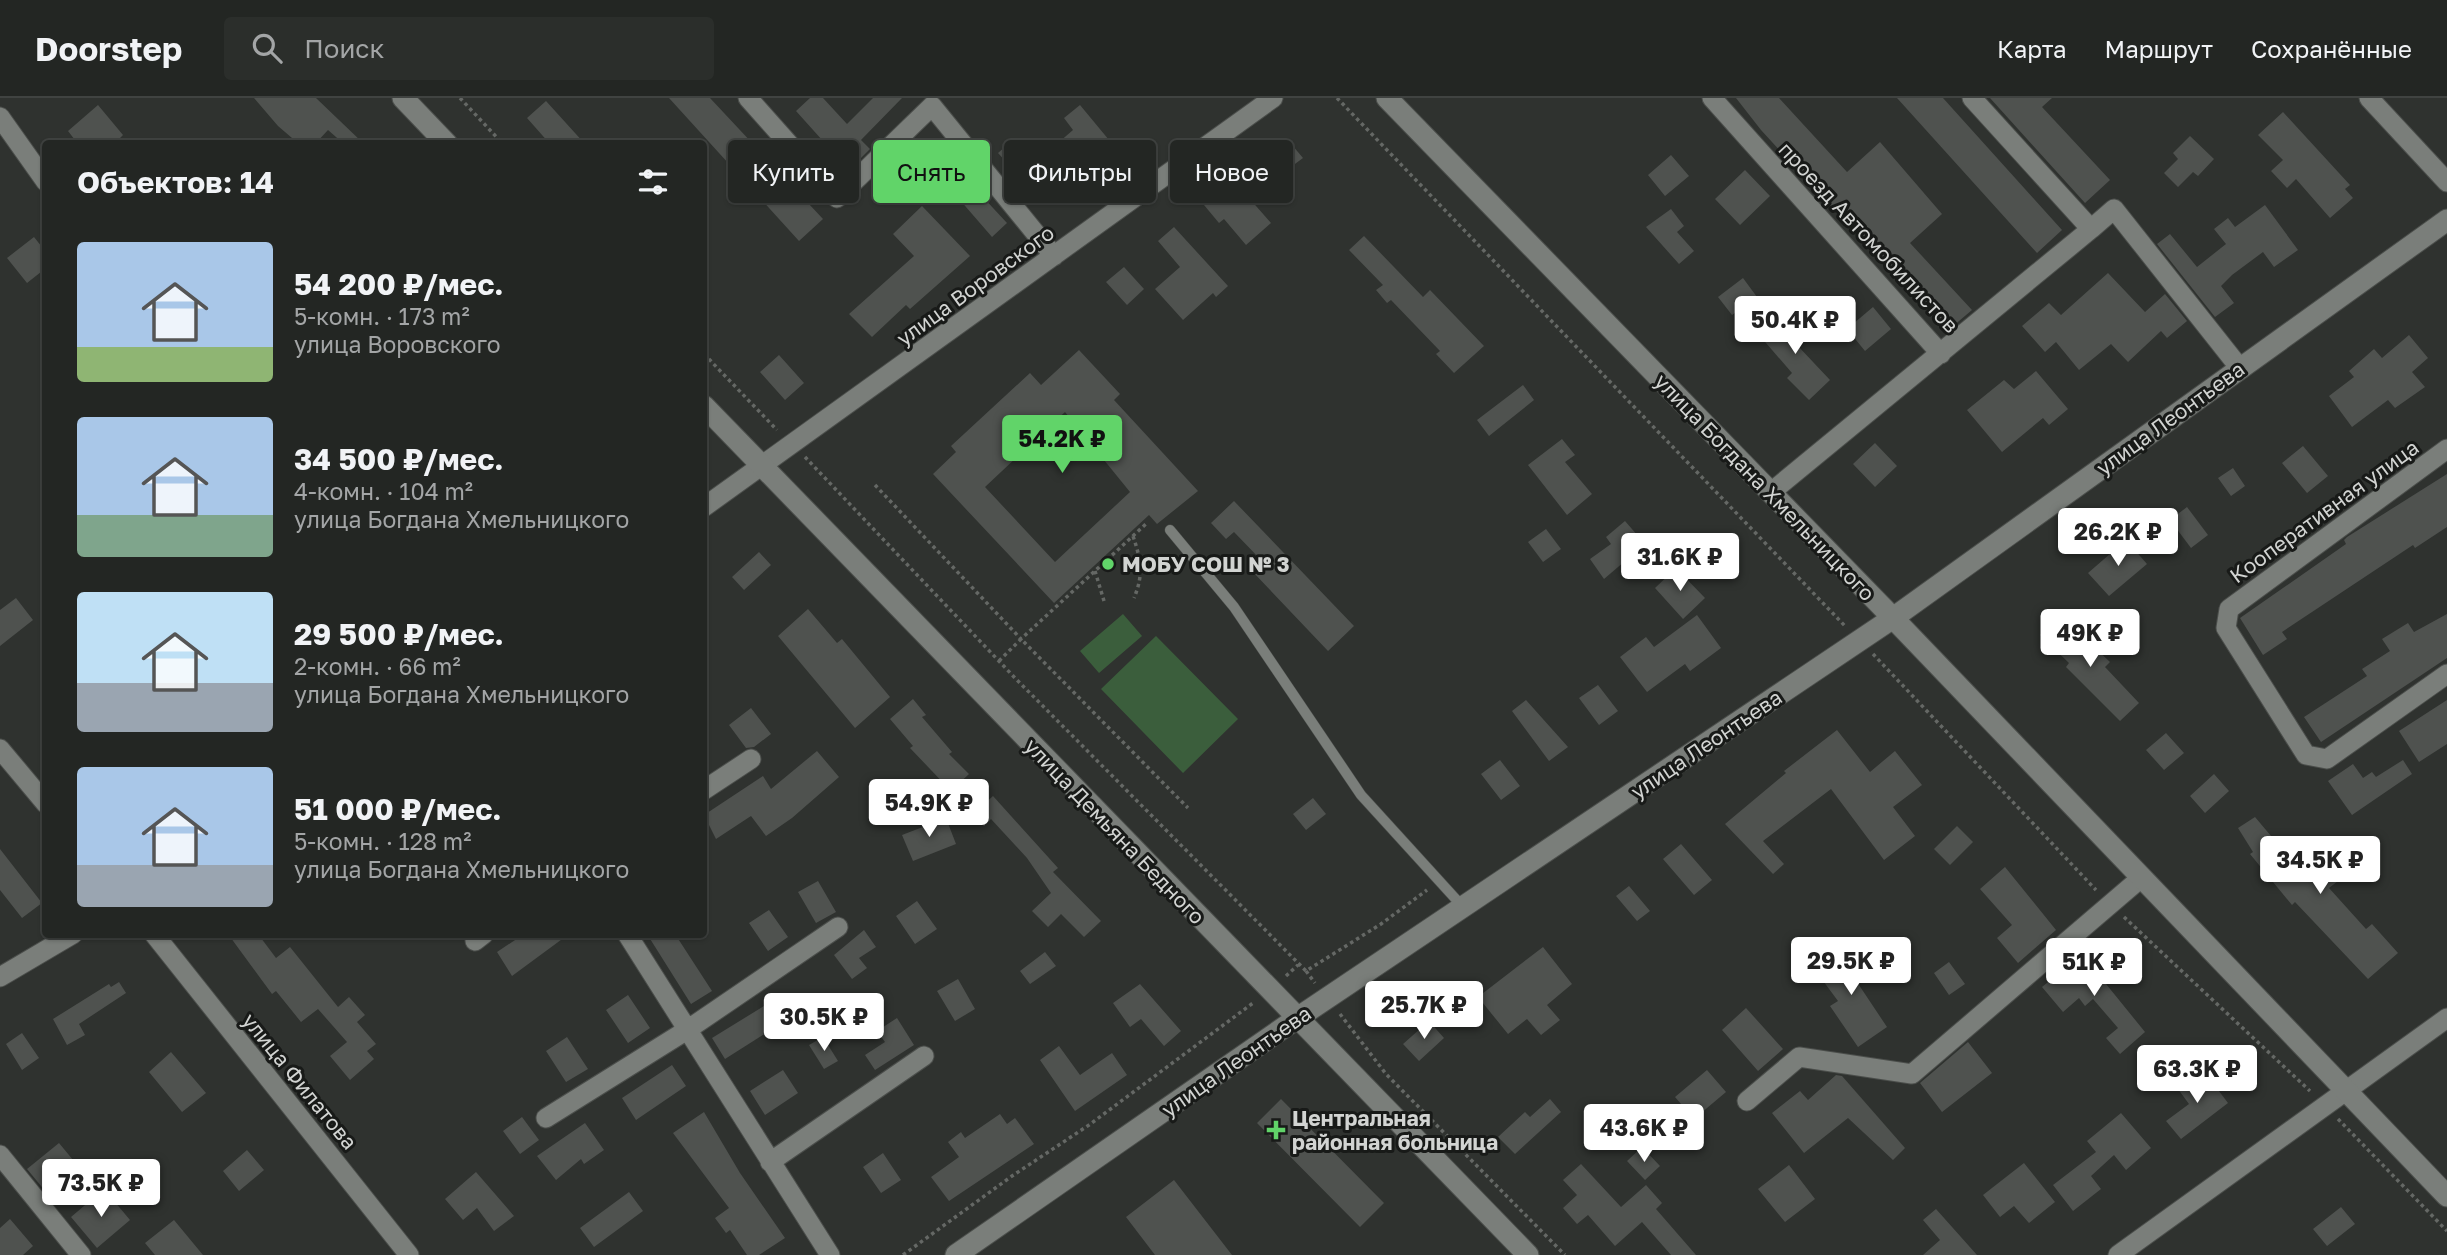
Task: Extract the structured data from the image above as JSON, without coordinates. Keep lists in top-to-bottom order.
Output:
{
  "streets": {
    "street": [
      "проезд Автомобилистов",
      "улица Воровского",
      "улица Леонтьева",
      "улица Богдана Хмельницкого",
      "Кооперативная улица",
      "улица Демьяна Бедного",
      "улица Филатова"
    ]
  },
  "crossings": [
    ["проезд Автомобилистов", "улица Леонтьева"],
    ["улица Воровского", "улица Демьяна Бедного"],
    ["улица Леонтьева", "улица Богдана Хмельницкого"],
    ["улица Леонтьева", "улица Демьяна Бедного"]
  ],
  "places": {
    "other": ["МОБУ СОШ № 3"],
    "health": ["Центральная районная больница"]
  },
  "page": {
    "header": "Doorstep",
    "search": "Поиск",
    "nav": ["Карта", "Маршрут", "Сохранённые"],
    "chip": [
      "Купить",
      "Снять",
      "Фильтры",
      "Новое"
    ],
    "heading": "Объектов: 14",
    "list": [
      {
        "name": "54 200 ₽/мес.",
        "note": "5-комн. · 173 m² · улица Воровского"
      },
      {
        "name": "34 500 ₽/мес.",
        "note": "4-комн. · 104 m² · улица Богдана Хмельницкого"
      },
      {
        "name": "29 500 ₽/мес.",
        "note": "2-комн. · 66 m² · улица Богдана Хмельницкого"
      },
      {
        "name": "51 000 ₽/мес.",
        "note": "5-комн. · 128 m² · улица Богдана Хмельницкого"
      }
    ],
    "price": [
      "50.4K ₽",
      "54.2K ₽",
      "26.2K ₽",
      "31.6K ₽",
      "49K ₽",
      "54.9K ₽",
      "34.5K ₽",
      "29.5K ₽",
      "51K ₽",
      "25.7K ₽",
      "30.5K ₽",
      "63.3K ₽",
      "43.6K ₽",
      "73.5K ₽"
    ]
  }
}
